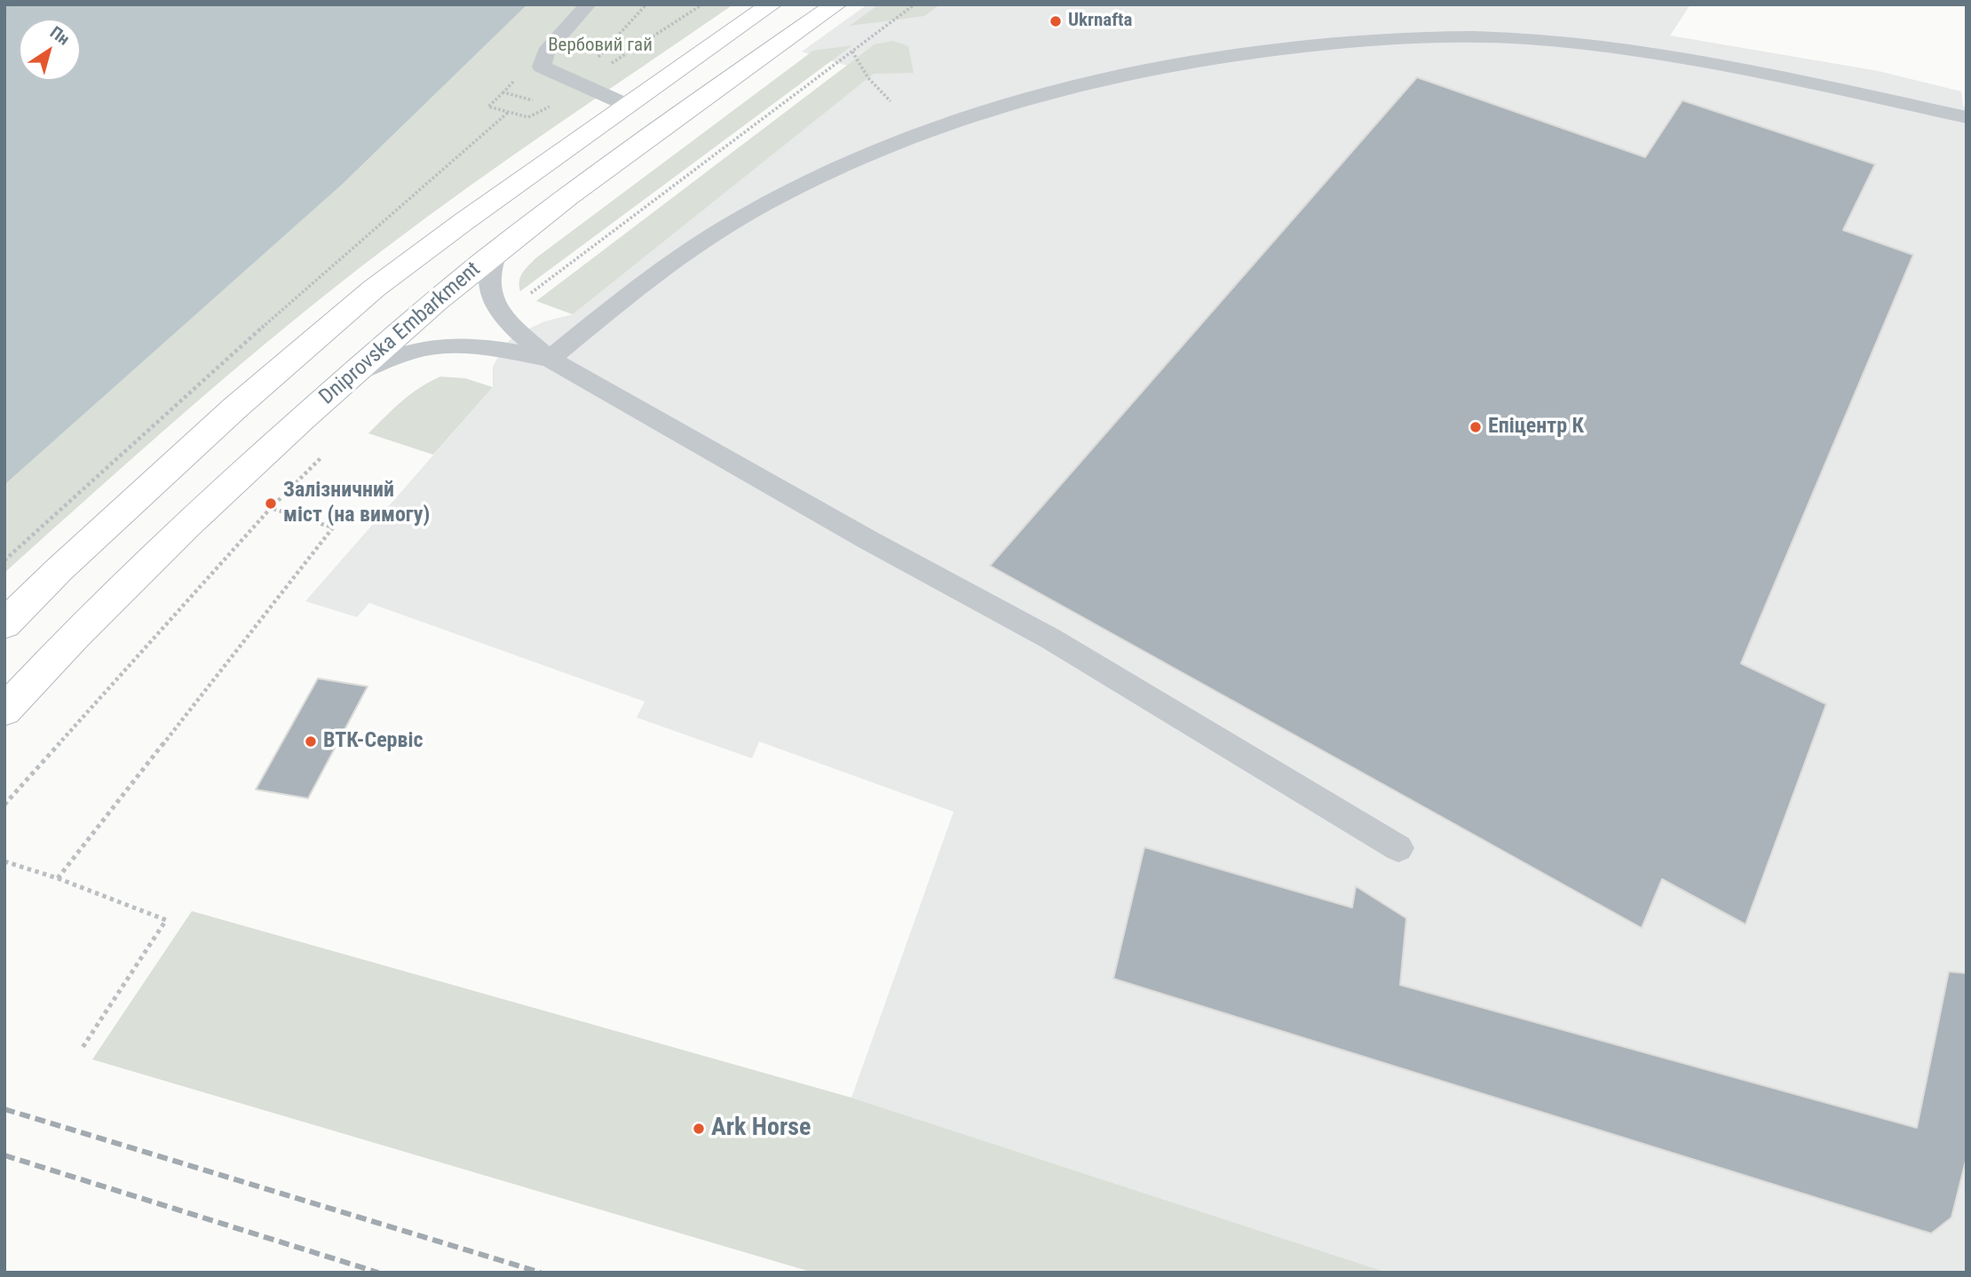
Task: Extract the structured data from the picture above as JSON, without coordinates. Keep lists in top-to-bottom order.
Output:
{
  "streets": {
    "main road": ["Dniprovska Embarkment"]
  },
  "parks": ["Вербовий гай"],
  "places": [
    "Ukrnafta",
    "Епіцентр К",
    "Залізничний міст (на вимогу)",
    "ВТК-Сервіс",
    "Ark Horse"
  ],
  "north": "top right"
}
